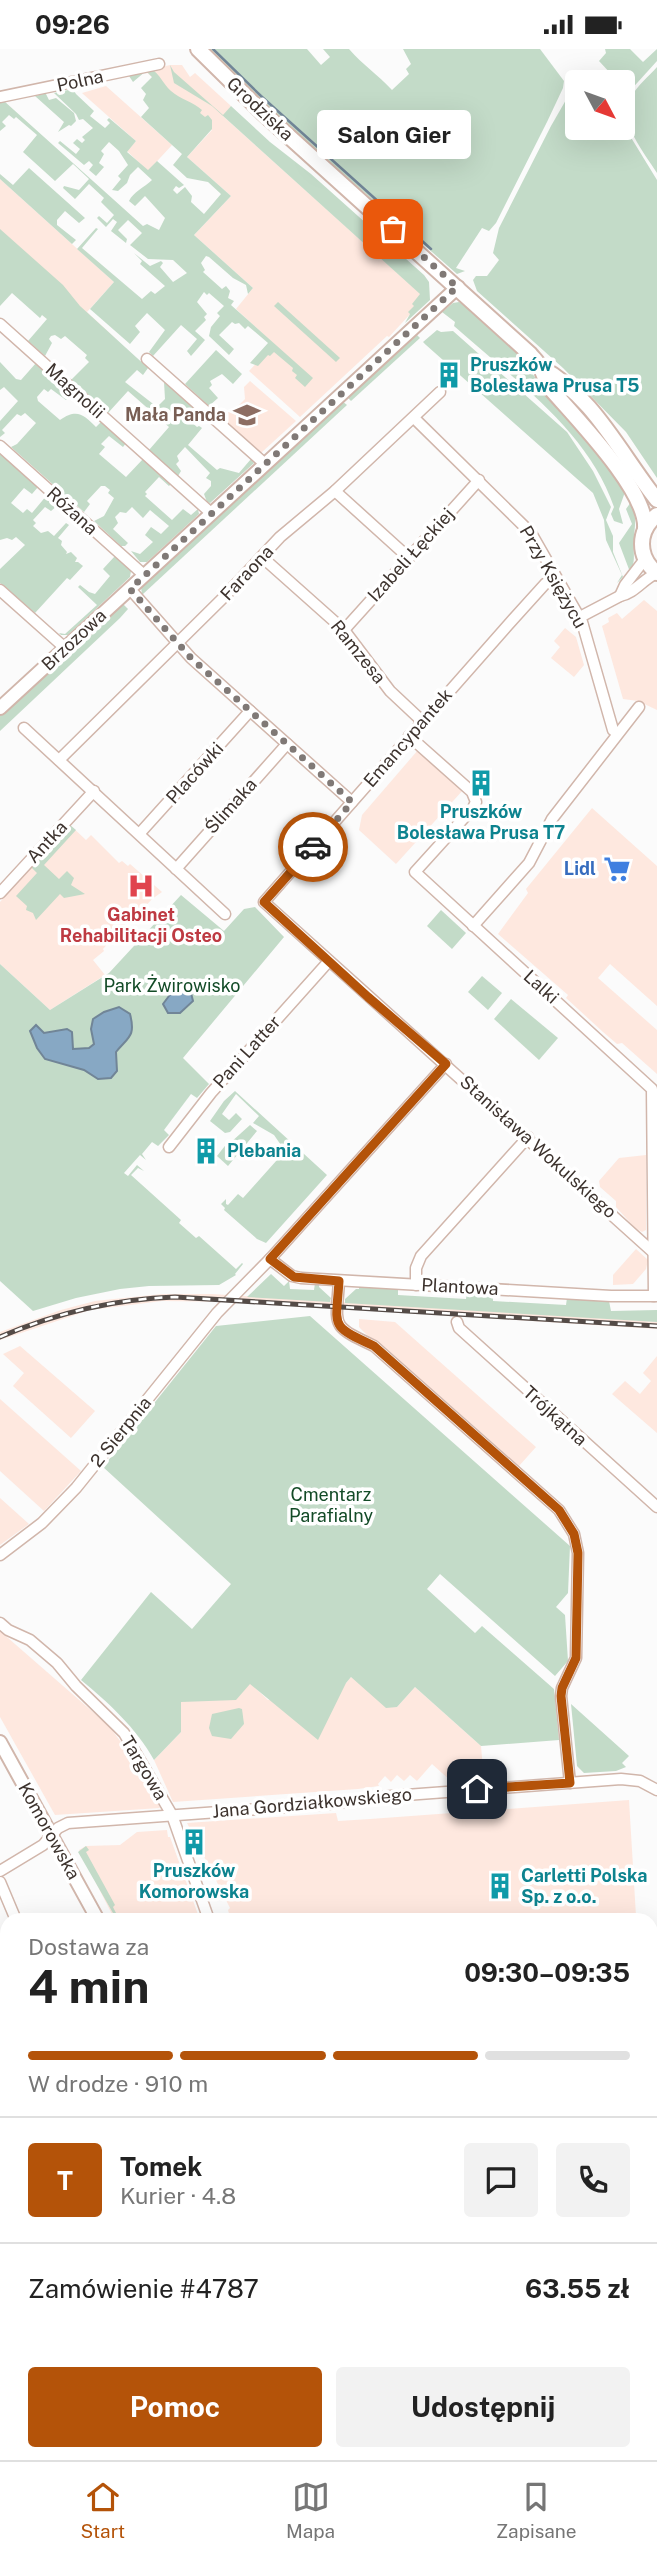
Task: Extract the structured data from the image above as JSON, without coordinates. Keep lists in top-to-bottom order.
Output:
{
  "streets": {
    "main road": ["Grodziska"],
    "street": [
      "Polna",
      "Magnolii",
      "Różana",
      "Izabeli Łęckiej",
      "Faraona",
      "Przy Księżycu",
      "Brzozowa",
      "Ramzesa",
      "Emancypantek",
      "Placówki",
      "Ślimaka",
      "Antka",
      "Lalki",
      "Pani Latter",
      "Stanisława Wokulskiego",
      "Plantowa",
      "Trójkątna",
      "2 Sierpnia",
      "Targowa",
      "Jana Gordziałkowskiego",
      "Komorowska"
    ]
  },
  "crossings": [
    ["Grodziska", "Brzozowa"],
    ["Magnolii", "Brzozowa"],
    ["Różana", "Brzozowa"],
    ["Izabeli Łęckiej", "Przy Księżycu"],
    ["Izabeli Łęckiej", "Ramzesa"],
    ["Faraona", "Przy Księżycu"],
    ["Faraona", "Ramzesa"],
    ["Przy Księżycu", "Emancypantek"],
    ["Ramzesa", "Emancypantek"],
    ["Emancypantek", "Lalki"],
    ["Emancypantek", "Stanisława Wokulskiego"],
    ["Lalki", "Stanisława Wokulskiego"],
    ["Lalki", "Plantowa"],
    ["Pani Latter", "Stanisława Wokulskiego"],
    ["Stanisława Wokulskiego", "2 Sierpnia"],
    ["Plantowa", "2 Sierpnia"],
    ["Targowa", "Jana Gordziałkowskiego"],
    ["Jana Gordziałkowskiego", "Komorowska"]
  ],
  "parks": ["Park Żwirowisko", "Cmentarz Parafialny"],
  "places": {
    "other": ["Salon Gier"],
    "building": [
      "Pruszków Bolesława Prusa T5",
      "Pruszków Bolesława Prusa T7",
      "Plebania",
      "Pruszków Komorowska",
      "Carletti Polska Sp. z o.o."
    ],
    "school or university": ["Mała Panda"],
    "supermarket": ["Lidl"],
    "hospital": ["Gabinet Rehabilitacji Osteo"]
  },
  "north": "bottom right",
  "page": {
    "status": "09:26",
    "bubble": "Salon Gier",
    "heading": ["4 min", "Dostawa za", "09:30–09:35"],
    "panel": [
      "Tomek",
      "Kurier · 4.8",
      "Zamówienie #4787",
      "63.55 zł"
    ],
    "bar": "W drodze · 910 m",
    "round": "T",
    "buttons": ["Pomoc", "Udostępnij"],
    "tabs": ["Start", "Mapa", "Zapisane"]
  }
}
